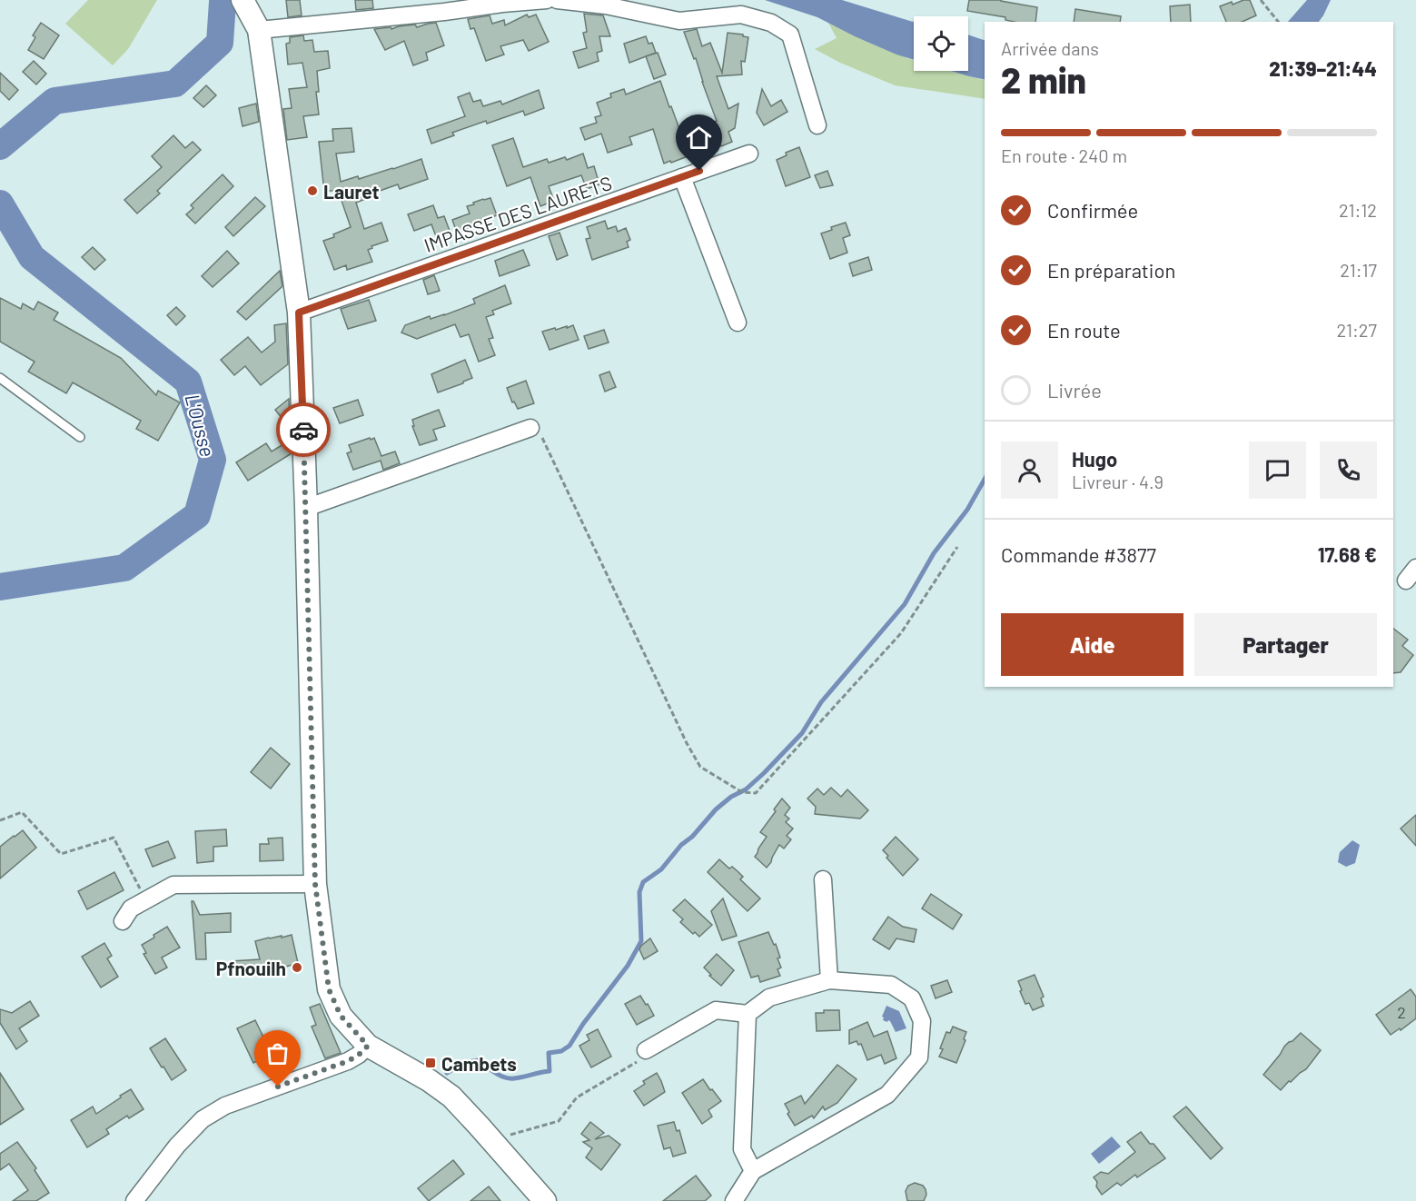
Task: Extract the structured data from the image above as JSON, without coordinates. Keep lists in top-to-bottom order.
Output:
{
  "streets": {
    "street": ["IMPASSE DES LAURETS"]
  },
  "water": ["L'Ousse"],
  "places": {
    "other": ["Lauret", "Pfnouilh"],
    "transit": ["Cambets"]
  },
  "house_numbers": ["2"],
  "page": {
    "heading": ["2 min", "Arrivée dans", "21:39–21:44"],
    "panel": [
      "Hugo",
      "Livreur · 4.9",
      "Commande #3877",
      "17.68 €"
    ],
    "bar": "En route · 240 m",
    "list": [
      ["Confirmée", "21:12"],
      ["En préparation", "21:17"],
      ["En route", "21:27"],
      "Livrée"
    ],
    "buttons": ["Aide", "Partager"]
  }
}
